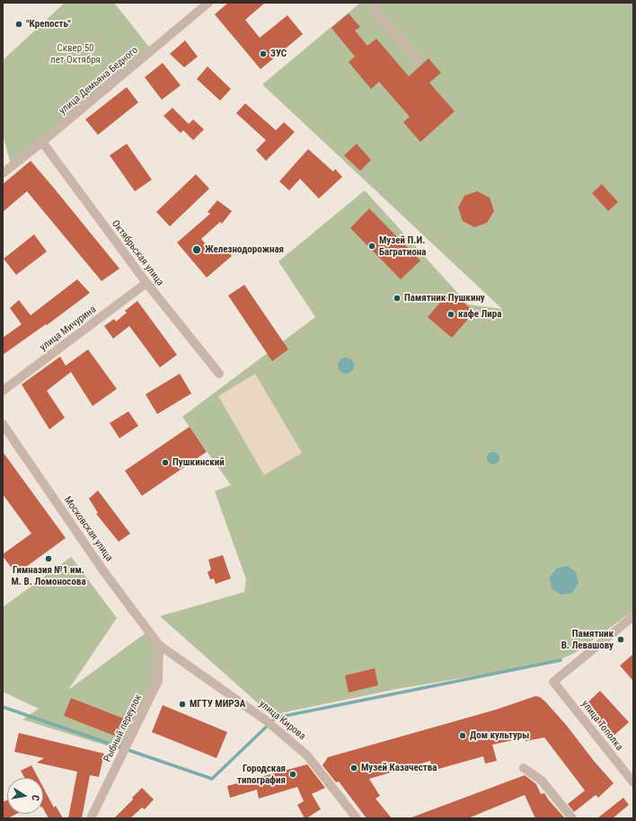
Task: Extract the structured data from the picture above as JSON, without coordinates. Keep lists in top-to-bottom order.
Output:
{
  "streets": {
    "street": [
      "улица Демьяна Бедного",
      "Октябрьская улица",
      "улица Мичурина",
      "Московская улица",
      "улица Кирова",
      "улица Тополка",
      "Рыбный переулок"
    ]
  },
  "crossings": [
    ["улица Демьяна Бедного", "Октябрьская улица"],
    ["Октябрьская улица", "улица Мичурина"],
    ["Московская улица", "улица Кирова"],
    ["Московская улица", "Рыбный переулок"],
    ["улица Кирова", "Рыбный переулок"]
  ],
  "parks": ["Сквер 50 лет Октября"],
  "places": [
    "\"Крепость\"",
    "ЗУС",
    "Музей П.И. Багратиона",
    "Железнодорожная",
    "Памятник Пушкину",
    "кафе Лира",
    "Пушкинский",
    "Гимназия №1 им. М. В. Ломоносова",
    "Памятник В. Левашову",
    "МГТУ МИРЭА",
    "Дом культуры",
    "Музей Казачества",
    "Городская типография"
  ],
  "north": "right"
}
